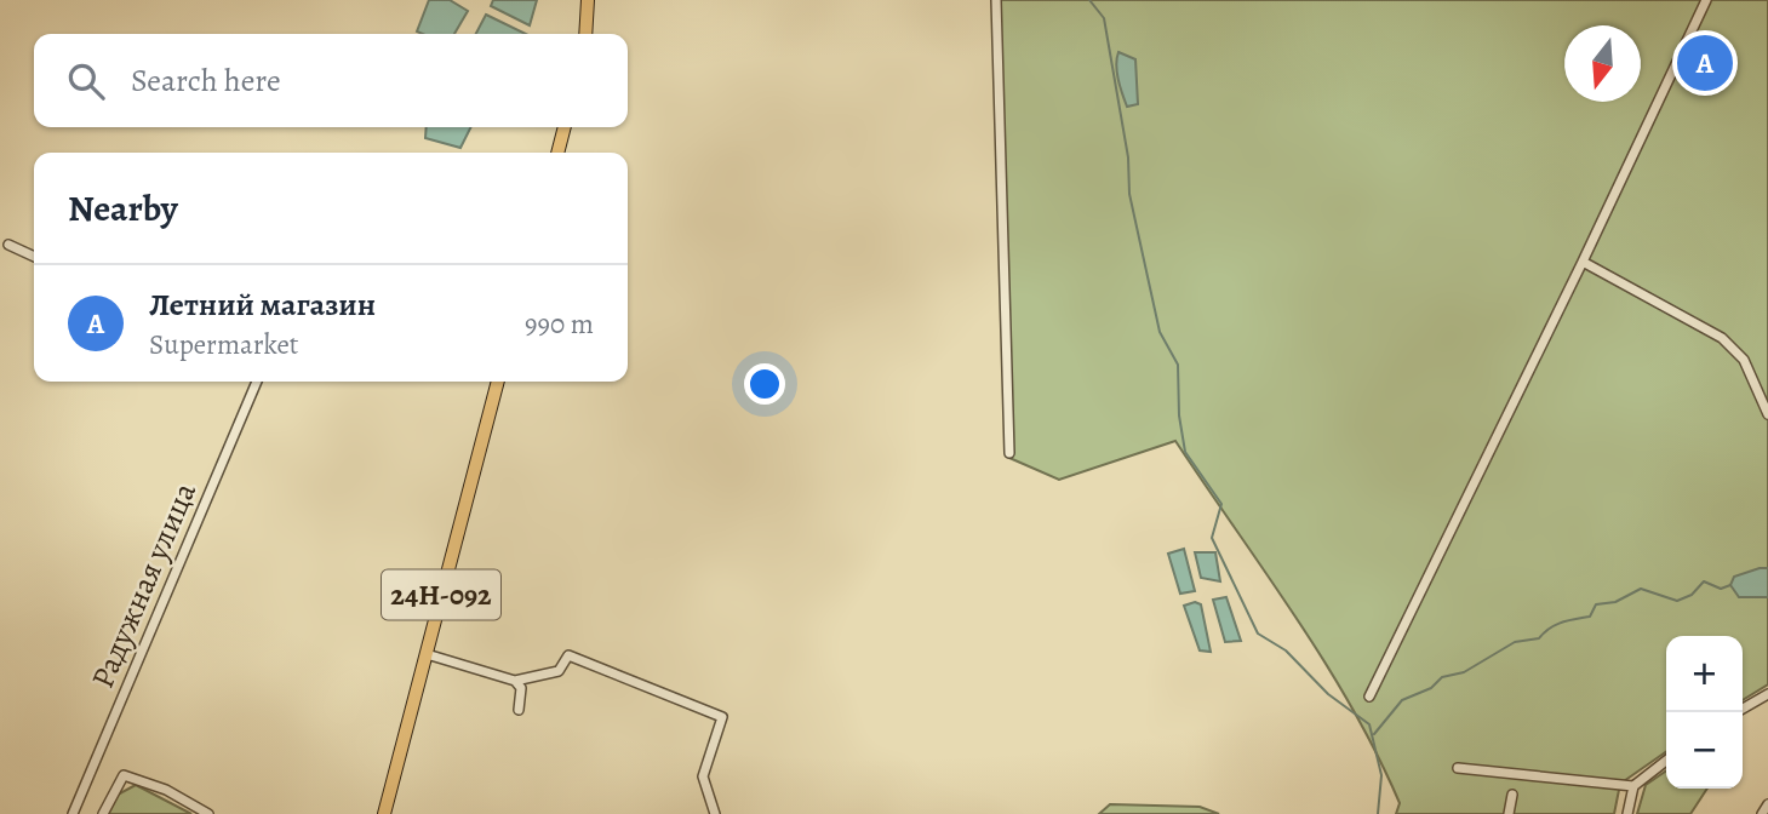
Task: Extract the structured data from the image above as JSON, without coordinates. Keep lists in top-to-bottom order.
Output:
{
  "streets": {
    "main road": ["24Н-092"],
    "street": ["Радужная улица"]
  },
  "north": "bottom",
  "page": {
    "pins": "A",
    "search": "Search here",
    "heading": "Nearby",
    "list": [
      {
        "mark": "A",
        "name": "Летний магазин",
        "note": "Supermarket",
        "value": "990 m"
      }
    ],
    "map_buttons": ["+", "−"]
  }
}
